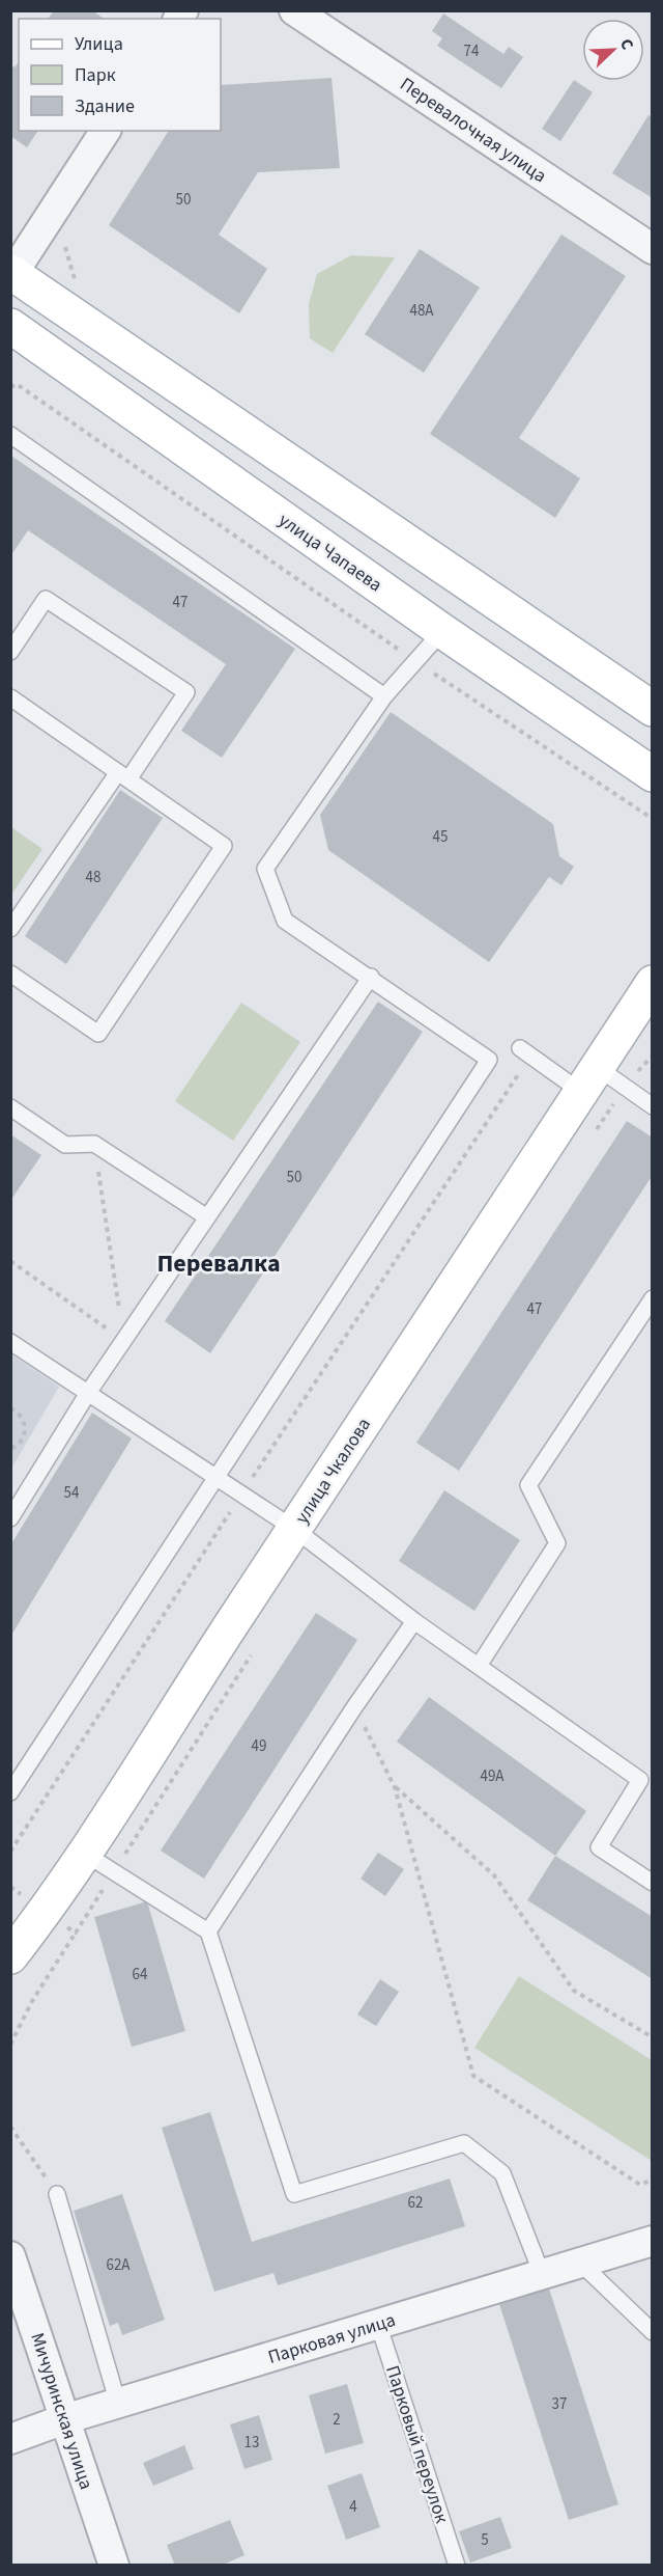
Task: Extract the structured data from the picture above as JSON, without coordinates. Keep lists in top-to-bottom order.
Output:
{
  "streets": {
    "main road": ["улица Чапаева", "улица Чкалова"],
    "street": ["Перевалочная улица", "Парковая улица", "Мичуринская улица"],
    "lane": ["Парковый переулок"]
  },
  "crossings": [
    ["Парковая улица", "Мичуринская улица"],
    ["Парковая улица", "Парковый переулок"]
  ],
  "districts": ["Перевалка"],
  "house_numbers": [
    "74",
    "50",
    "48А",
    "47",
    "45",
    "48",
    "50",
    "47",
    "54",
    "49",
    "49А",
    "64",
    "62",
    "62А",
    "37",
    "2",
    "13",
    "4",
    "5"
  ],
  "legend": ["Улица", "Парк", "Здание"],
  "north": "top right"
}
